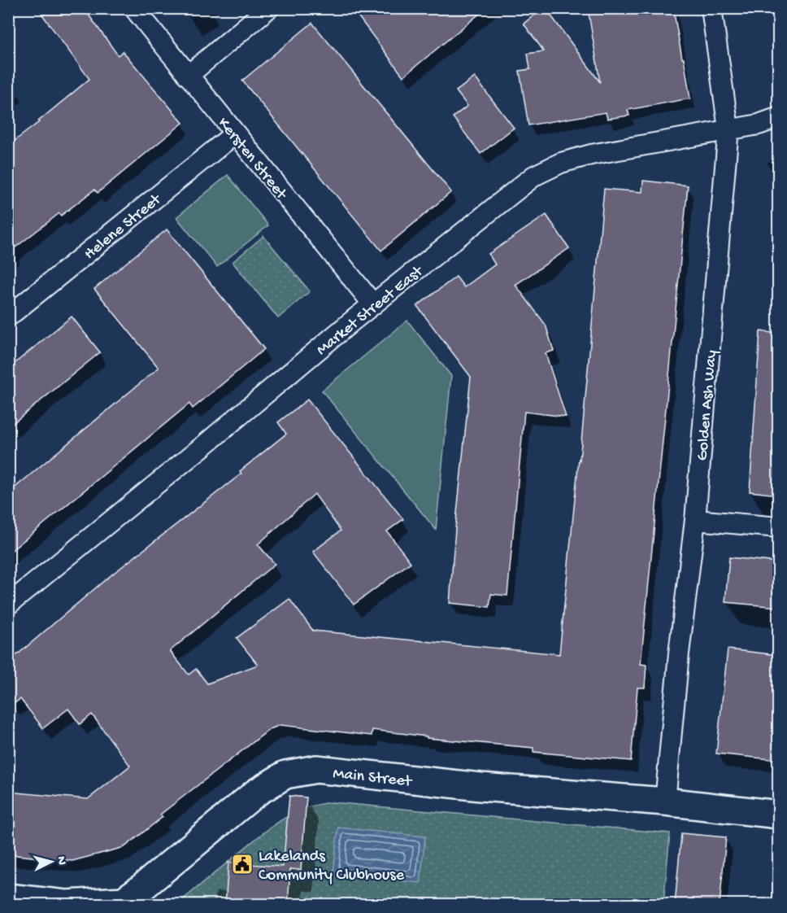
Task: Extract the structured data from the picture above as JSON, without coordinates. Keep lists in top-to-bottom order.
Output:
{
  "streets": {
    "street": [
      "Kersten Street",
      "Helene Street",
      "Market Street East",
      "Golden Ash Way",
      "Main Street"
    ]
  },
  "crossings": [
    ["Kersten Street", "Helene Street"],
    ["Kersten Street", "Market Street East"],
    ["Market Street East", "Golden Ash Way"],
    ["Golden Ash Way", "Main Street"]
  ],
  "places": {
    "public building": ["Lakelands Community Clubhouse"]
  },
  "north": "right"
}
